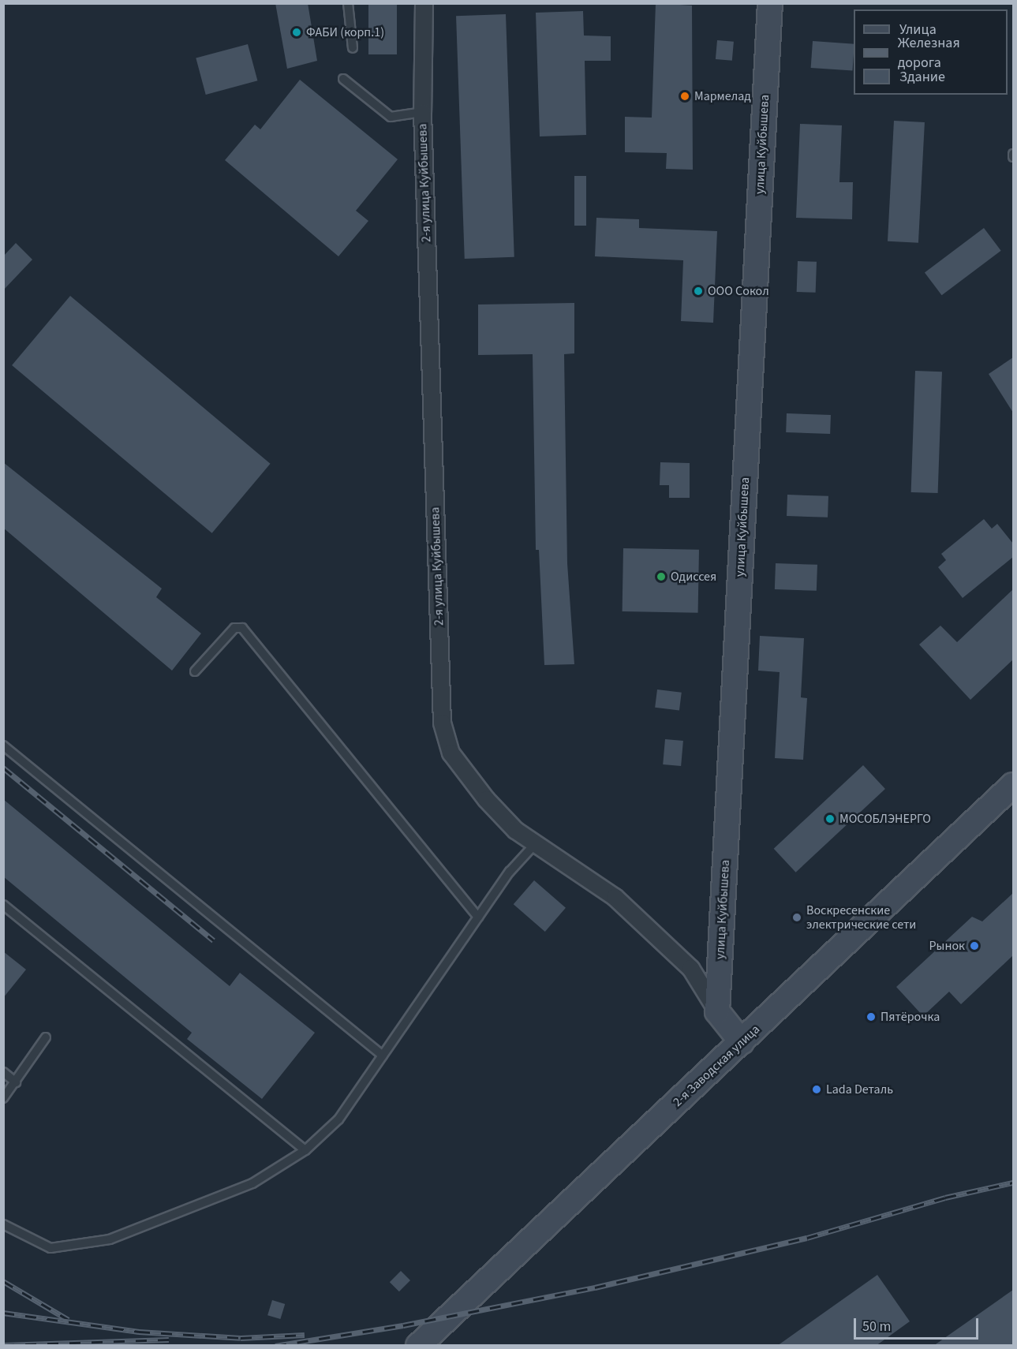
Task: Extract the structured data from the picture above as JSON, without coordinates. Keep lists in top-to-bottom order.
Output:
{
  "streets": {
    "street": ["улица Куйбышева", "2-я улица Куйбышева", "2-я Заводская улица"]
  },
  "crossings": [
    ["улица Куйбышева", "2-я улица Куйбышева"]
  ],
  "places": [
    "ФАБИ (корп.1)",
    "Мармелад",
    "ООО Сокол",
    "Одиссея",
    "МОСОБЛЭНЕРГО",
    "Воскресенские электрические сети",
    "Рынок",
    "Пятёрочка",
    "Lada Dеталь"
  ],
  "legend": ["Улица", "Железная дорога", "Здание"],
  "scale_bar": "50 m"
}
